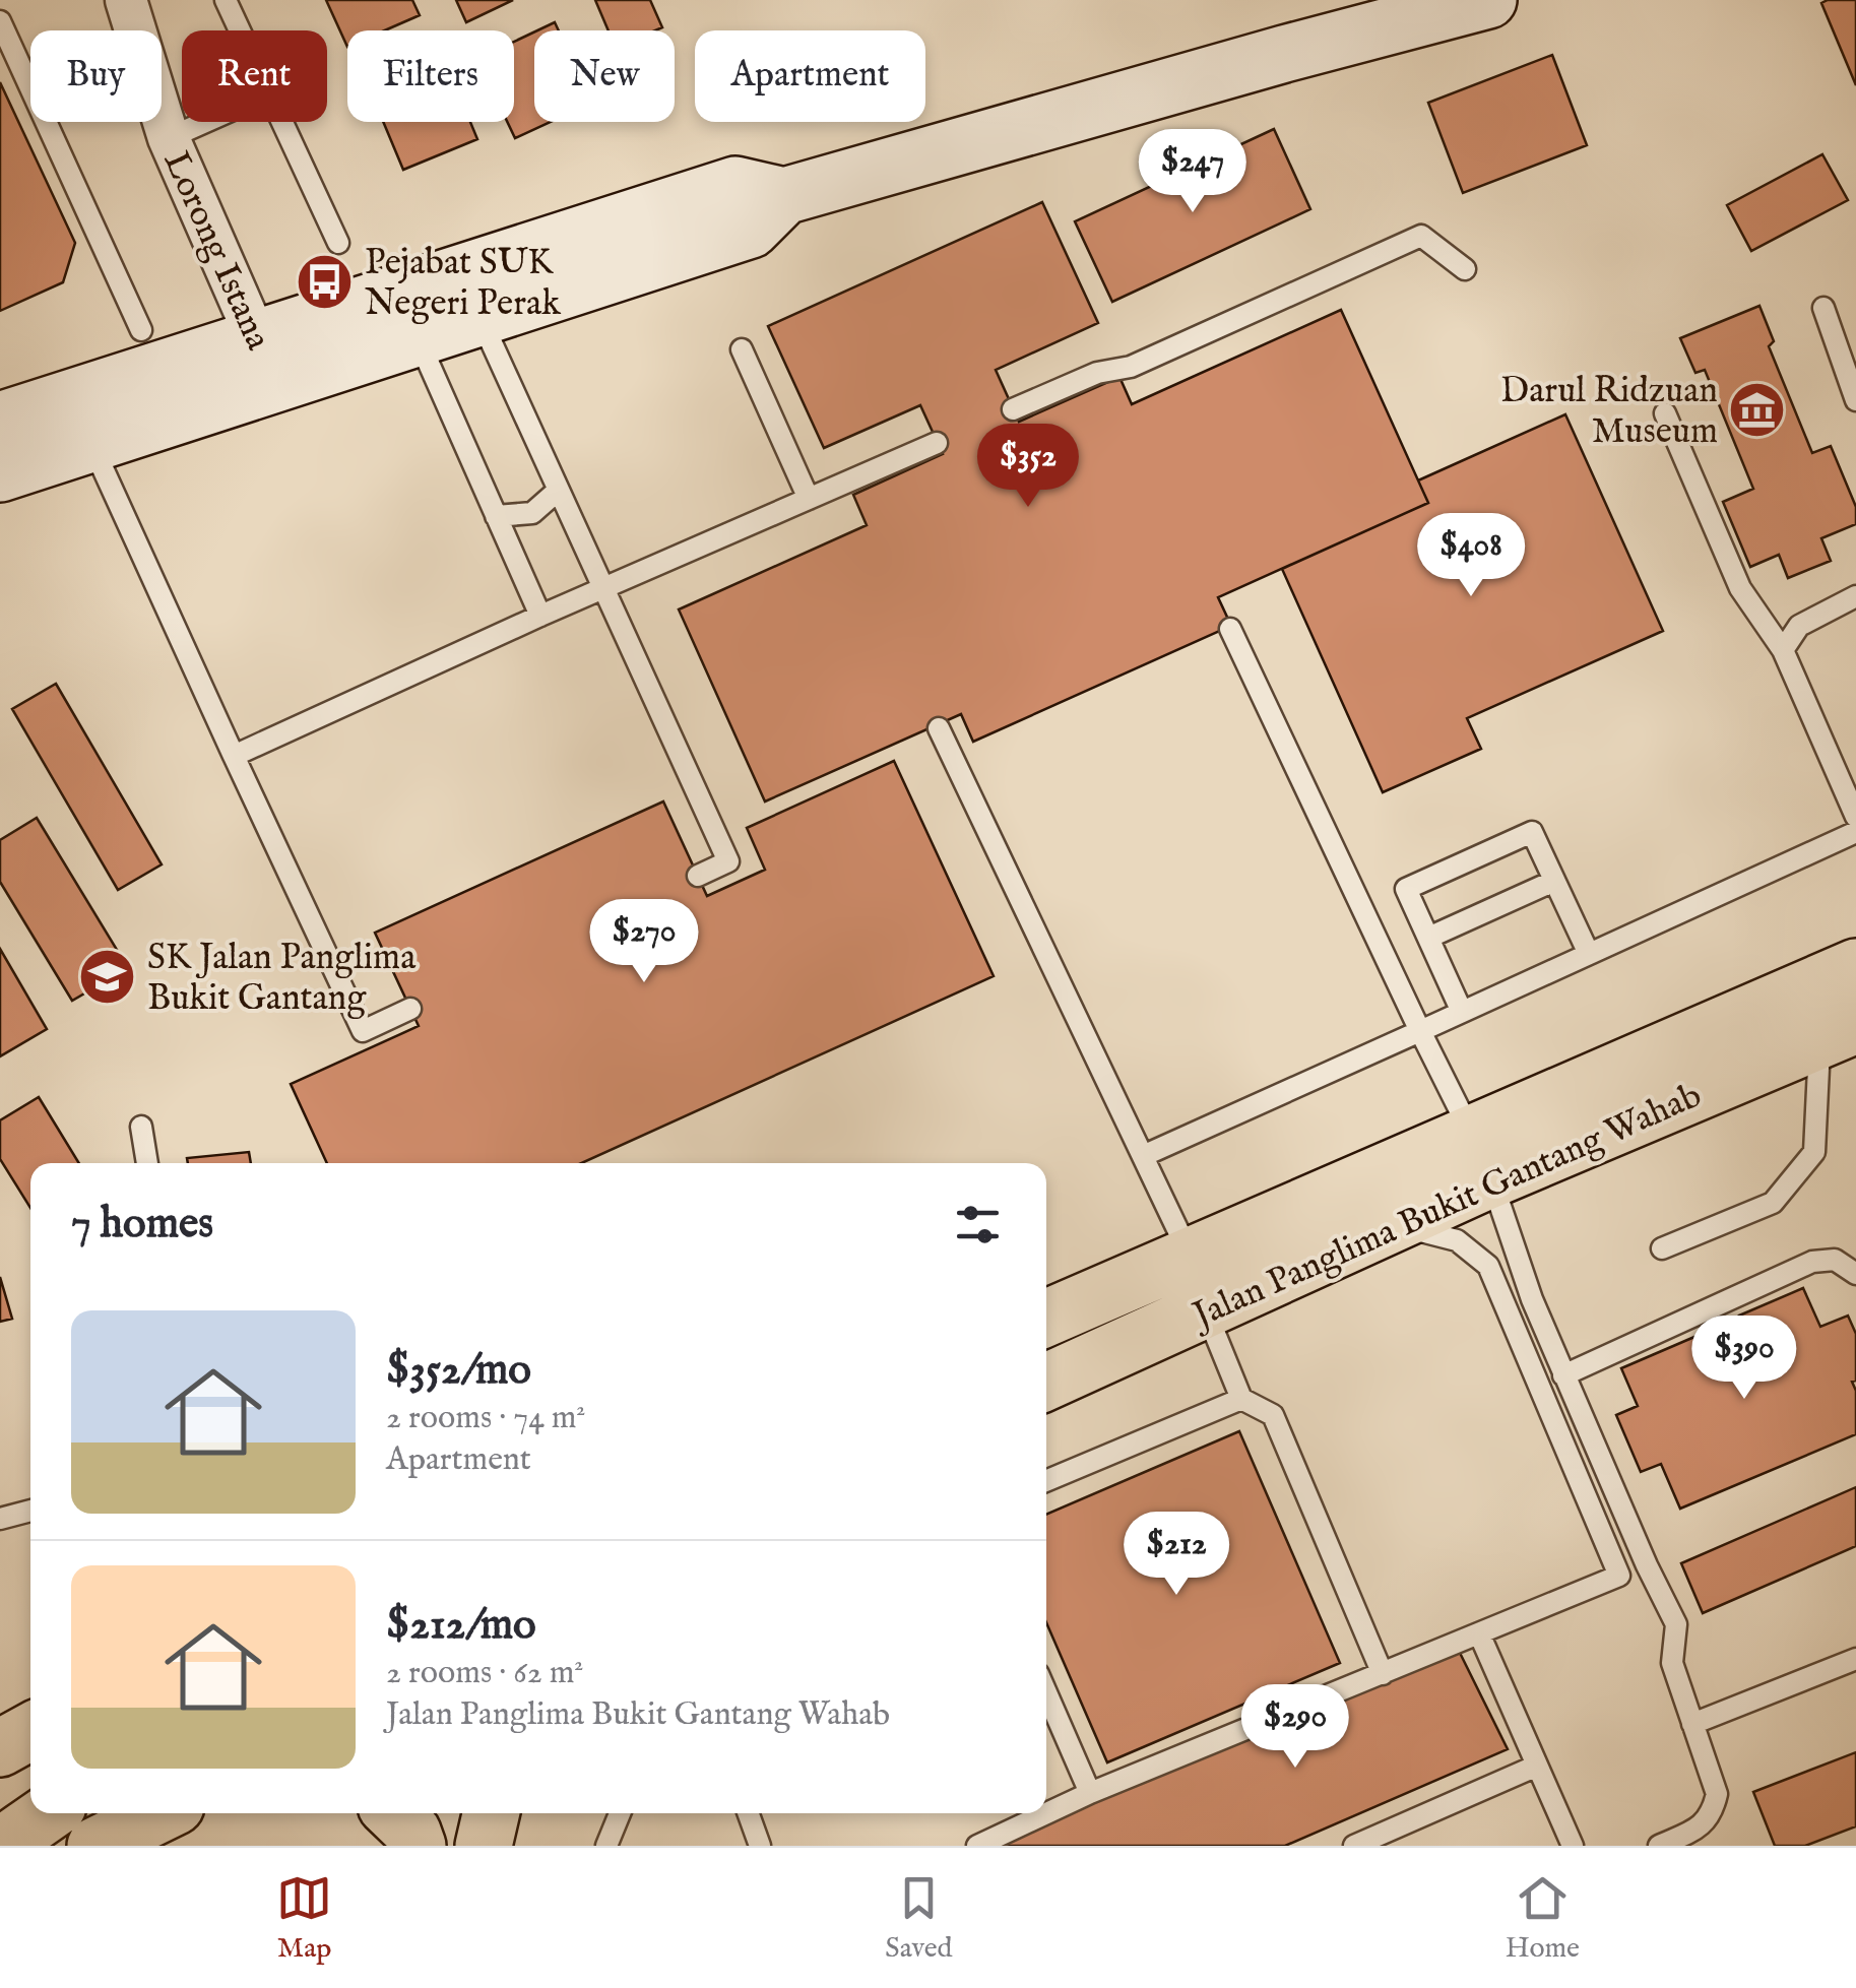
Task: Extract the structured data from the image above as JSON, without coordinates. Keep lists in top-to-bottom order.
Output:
{
  "streets": {
    "highway": ["Jalan Panglima Bukit Gantang Wahab"],
    "street": ["Lorong Istana"]
  },
  "places": {
    "bus stop": ["Pejabat SUK Negeri Perak"],
    "museum": ["Darul Ridzuan Museum"],
    "school or university": ["SK Jalan Panglima Bukit Gantang"]
  },
  "page": {
    "chip": [
      "Buy",
      "Rent",
      "Filters",
      "New",
      "Apartment"
    ],
    "price": [
      "$247",
      "$352",
      "$408",
      "$270",
      "$390",
      "$212",
      "$290"
    ],
    "heading": "7 homes",
    "list": [
      {
        "name": "$352/mo",
        "note": "2 rooms · 74 m² · Apartment"
      },
      {
        "name": "$212/mo",
        "note": "2 rooms · 62 m² · Jalan Panglima Bukit Gantang Wahab"
      }
    ],
    "tabs": ["Map", "Saved", "Home"]
  }
}
